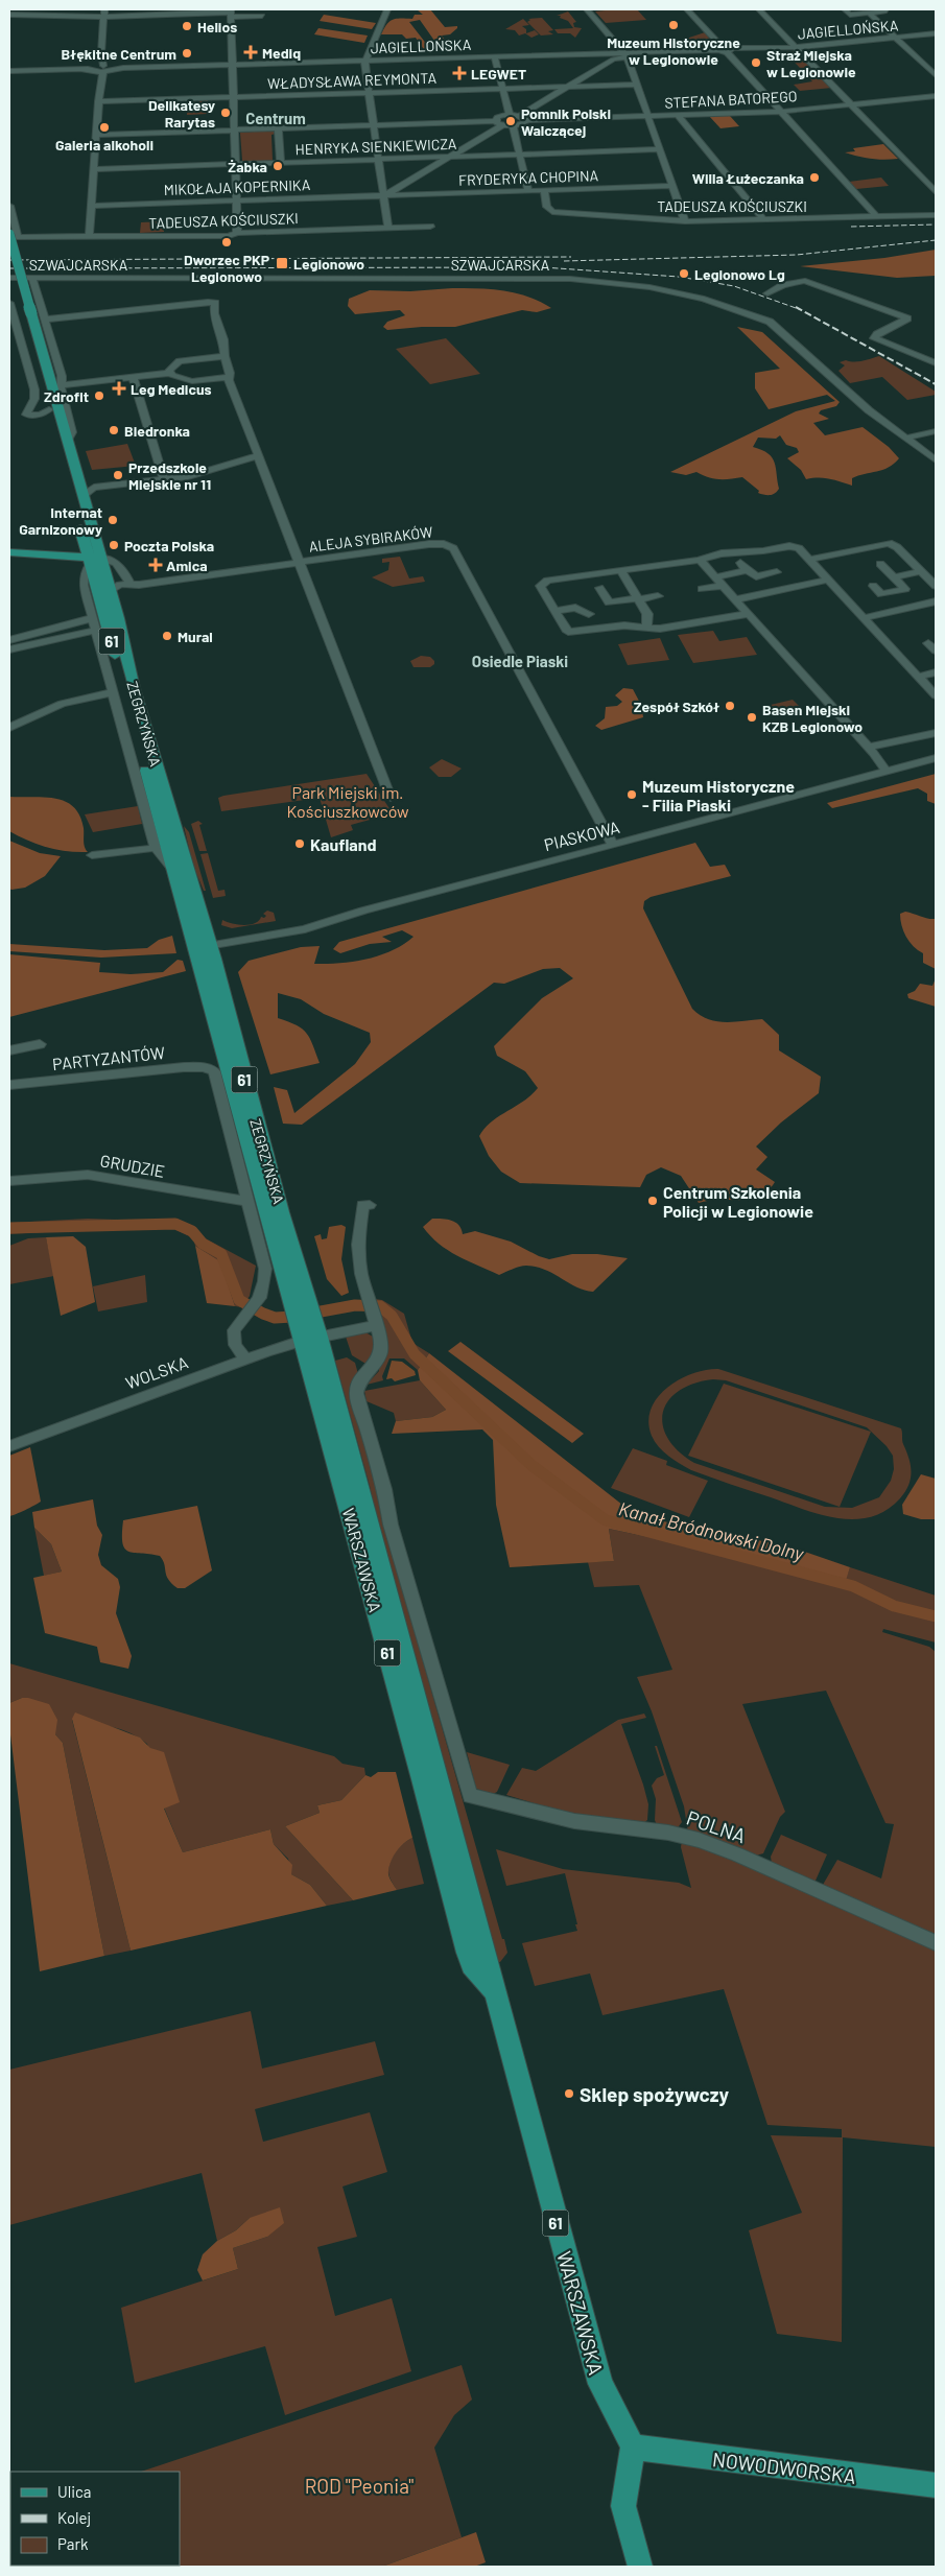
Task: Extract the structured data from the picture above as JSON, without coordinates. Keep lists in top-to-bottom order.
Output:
{
  "streets": {
    "main road": [
      "61",
      "ZEGRZYŃSKA",
      "WARSZAWSKA",
      "NOWODWORSKA"
    ],
    "street": [
      "JAGIELLOŃSKA",
      "WŁADYSŁAWA REYMONTA",
      "STEFANA BATOREGO",
      "HENRYKA SIENKIEWICZA",
      "FRYDERYKA CHOPINA",
      "MIKOŁAJA KOPERNIKA",
      "TADEUSZA KOŚCIUSZKI",
      "SZWAJCARSKA",
      "ALEJA SYBIRAKÓW",
      "PIASKOWA",
      "PARTYZANTÓW",
      "GRUDZIE",
      "WOLSKA",
      "POLNA"
    ]
  },
  "crossings": [
    ["FRYDERYKA CHOPINA", "MIKOŁAJA KOPERNIKA"],
    ["FRYDERYKA CHOPINA", "TADEUSZA KOŚCIUSZKI"],
    ["TADEUSZA KOŚCIUSZKI", "ZEGRZYŃSKA"],
    ["ALEJA SYBIRAKÓW", "ZEGRZYŃSKA"],
    ["ALEJA SYBIRAKÓW", "PIASKOWA"],
    ["ZEGRZYŃSKA", "PIASKOWA"],
    ["ZEGRZYŃSKA", "PARTYZANTÓW"],
    ["ZEGRZYŃSKA", "GRUDZIE"],
    ["ZEGRZYŃSKA", "WARSZAWSKA"],
    ["WOLSKA", "WARSZAWSKA"],
    ["WOLSKA", "POLNA"],
    ["WARSZAWSKA", "NOWODWORSKA"]
  ],
  "districts": ["Centrum", "Osiedle Piaski"],
  "water": ["Kanał Bródnowski Dolny"],
  "parks": ["Park Miejski im. Kościuszkowców", "ROD \"Peonia\""],
  "places": {
    "other": [
      "Muzeum Historyczne w Legionowie",
      "Helios",
      "Błękitne Centrum",
      "Straż Miejska w Legionowie",
      "Delikatesy Rarytas",
      "Pomnik Polski Walczącej",
      "Galeria alkoholi",
      "Żabka",
      "Willa Łużeczanka",
      "Dworzec PKP Legionowo",
      "Legionowo Lg",
      "Zdrofit",
      "Biedronka",
      "Przedszkole Miejskie nr 11",
      "Internat Garnizonowy",
      "Poczta Polska",
      "Mural",
      "Zespół Szkół",
      "Basen Miejski KZB Legionowo",
      "Muzeum Historyczne - Filia Piaski",
      "Kaufland",
      "Centrum Szkolenia Policji w Legionowie",
      "Sklep spożywczy"
    ],
    "health": [
      "Mediq",
      "LEGWET",
      "Leg Medicus",
      "Amica"
    ],
    "transit": ["Legionowo"]
  },
  "legend": ["Ulica", "Kolej", "Park"]
}
